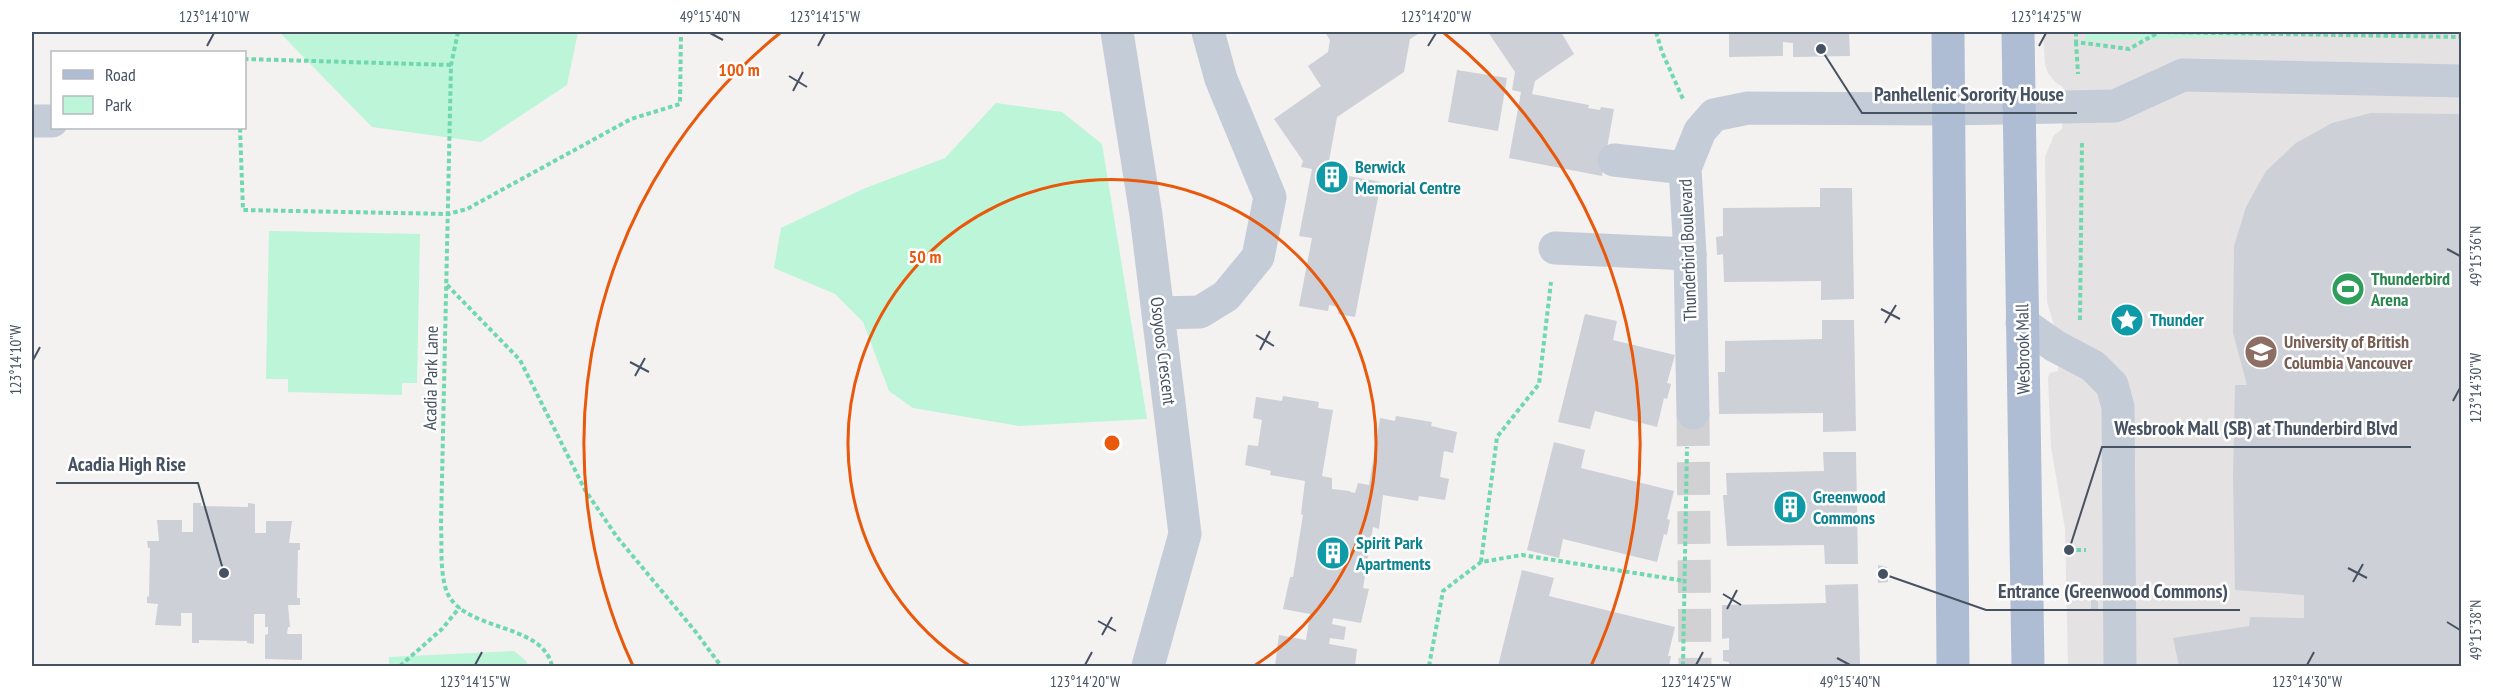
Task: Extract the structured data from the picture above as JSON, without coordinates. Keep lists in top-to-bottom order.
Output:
{
  "streets": {
    "main road": ["Wesbrook Mall"],
    "street": ["Thunderbird Boulevard", "Osoyoos Crescent"],
    "path": ["Acadia Park Lane"]
  },
  "crossings": [
    ["Thunderbird Boulevard", "Wesbrook Mall"]
  ],
  "places": {
    "other": [
      "Panhellenic Sorority House",
      "Wesbrook Mall (SB) at Thunderbird Blvd",
      "Acadia High Rise",
      "Entrance (Greenwood Commons)"
    ],
    "building": ["Berwick Memorial Centre", "Greenwood Commons", "Spirit Park Apartments"],
    "sports": ["Thunderbird Arena"],
    "place": ["Thunder"],
    "school or university": ["University of British Columbia Vancouver"]
  },
  "legend": ["Road", "Park"],
  "coordinates": [
    "123°14'10\"W",
    "49°15'40\"N",
    "123°14'15\"W",
    "123°14'20\"W",
    "123°14'25\"W",
    "49°15'36\"N",
    "123°14'30\"W",
    "49°15'38\"N"
  ],
  "rings": ["100 m", "50 m"]
}
